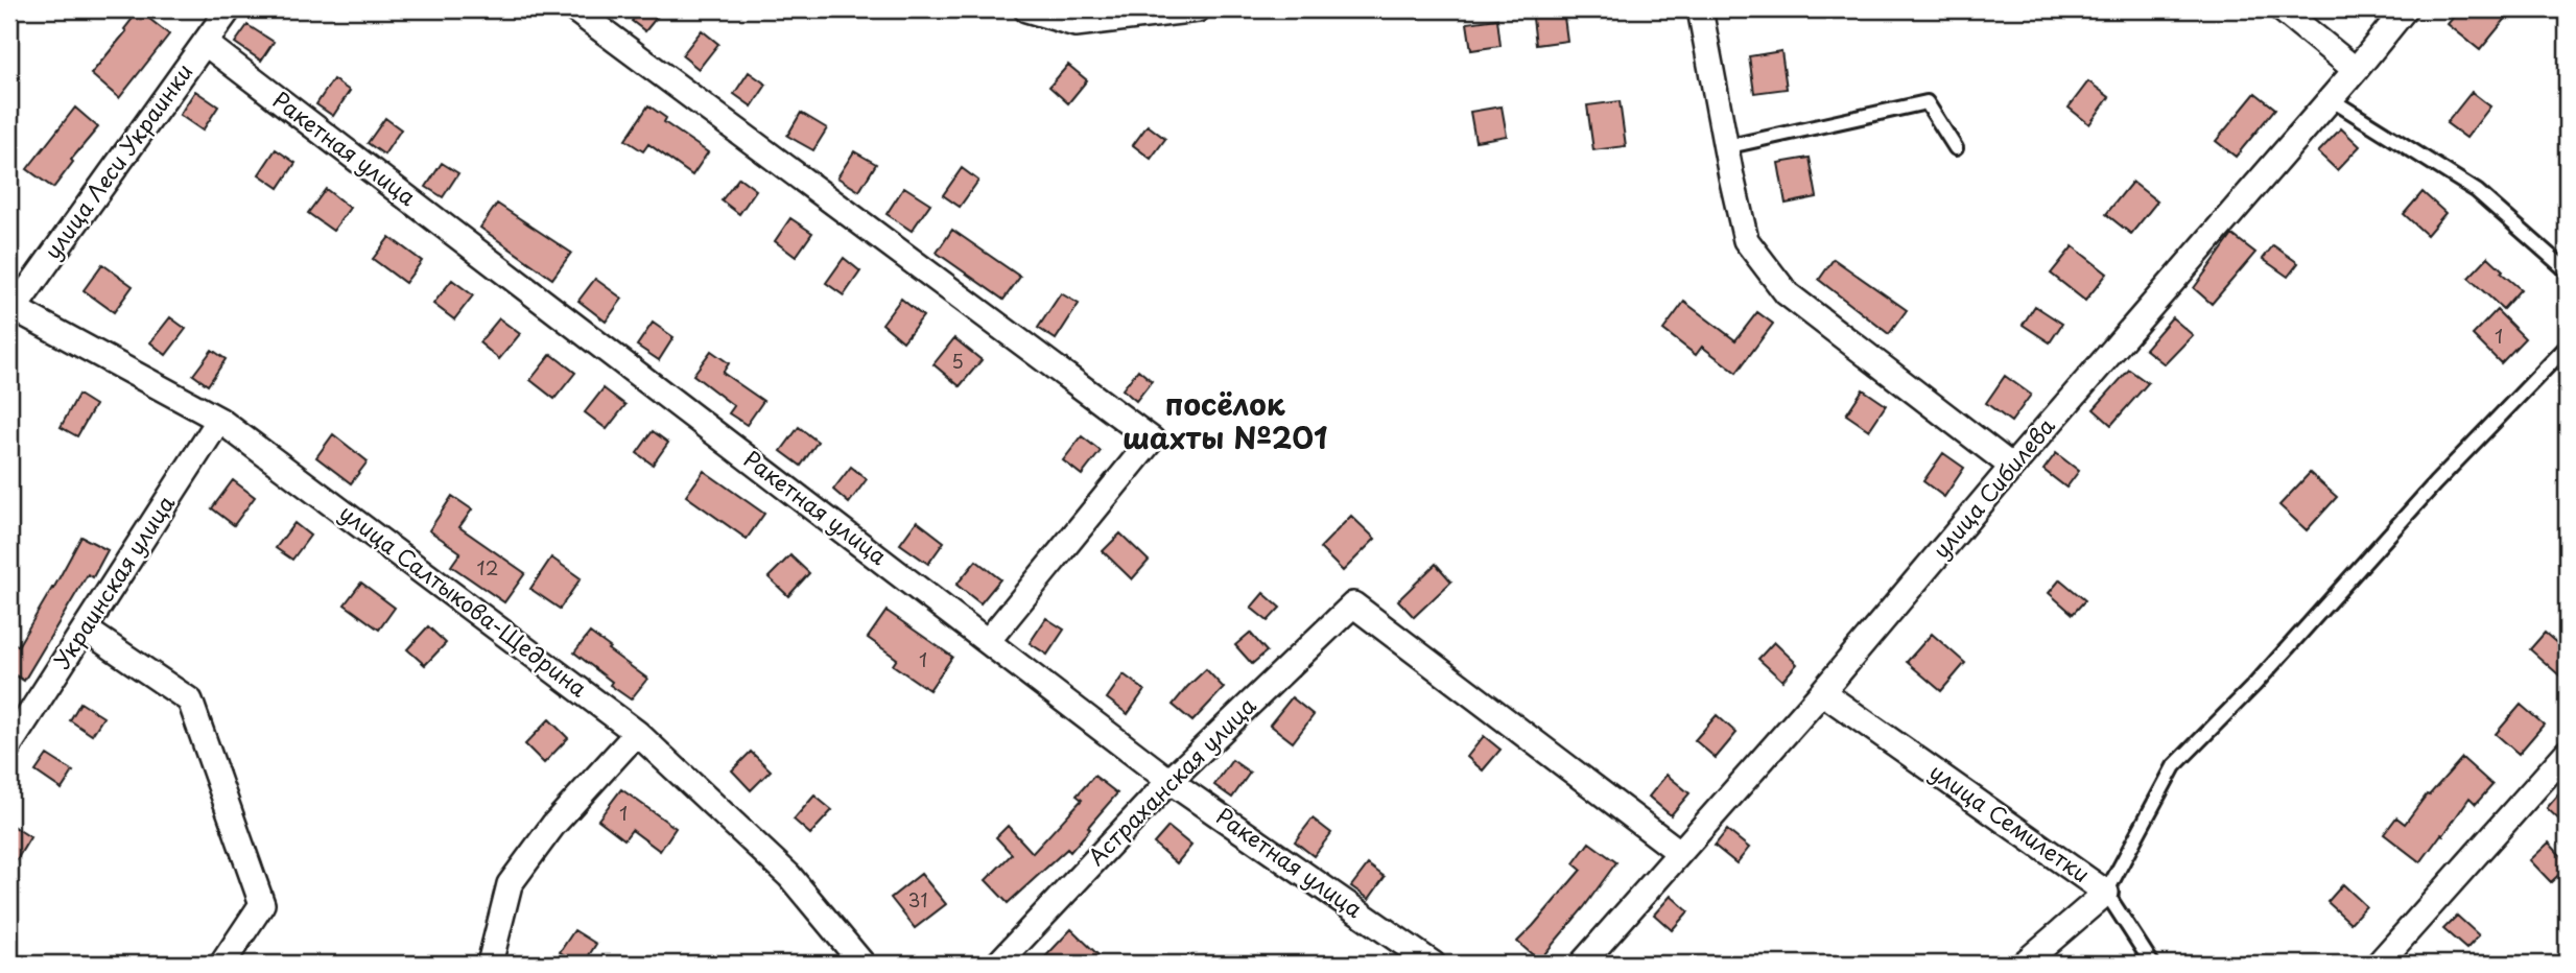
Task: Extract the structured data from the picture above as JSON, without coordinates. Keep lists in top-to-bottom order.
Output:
{
  "streets": {
    "street": [
      "Ракетная улица",
      "улица Леси Украинки",
      "улица Сибилева",
      "Украинская улица",
      "улица Салтыкова-Щедрина",
      "Астраханская улица",
      "улица Семилетки"
    ]
  },
  "crossings": [
    ["Ракетная улица", "улица Леси Украинки"],
    ["Ракетная улица", "Астраханская улица"],
    ["улица Леси Украинки", "улица Салтыкова-Щедрина"],
    ["улица Сибилева", "Астраханская улица"],
    ["улица Сибилева", "улица Семилетки"],
    ["Украинская улица", "улица Салтыкова-Щедрина"]
  ],
  "districts": ["посёлок шахты №201"],
  "house_numbers": [
    "1",
    "5",
    "12",
    "1",
    "1",
    "31"
  ]
}
